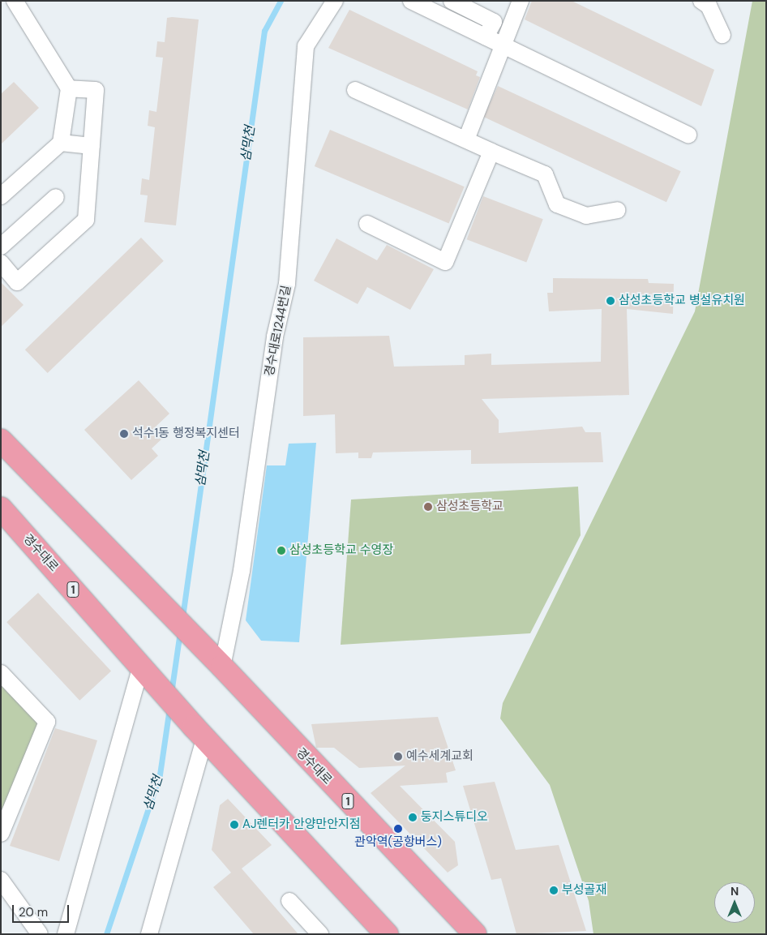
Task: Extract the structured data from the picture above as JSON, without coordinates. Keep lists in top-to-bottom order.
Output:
{
  "streets": {
    "main road": ["경수대로", "1"],
    "street": ["경수대로1244번길"]
  },
  "crossings": [
    ["경수대로1244번길", "경수대로"],
    ["경수대로1244번길", "1"],
    ["경수대로", "1"]
  ],
  "water": ["삼막천"],
  "places": [
    "삼성초등학교 병설유치원",
    "석수1동 행정복지센터",
    "삼성초등학교",
    "삼성초등학교 수영장",
    "예수세계교회",
    "둥지스튜디오",
    "AJ렌터카 안양만안지점",
    "관악역(공항버스)",
    "부성골재"
  ],
  "scale_bar": "20 m",
  "north": "top"
}
